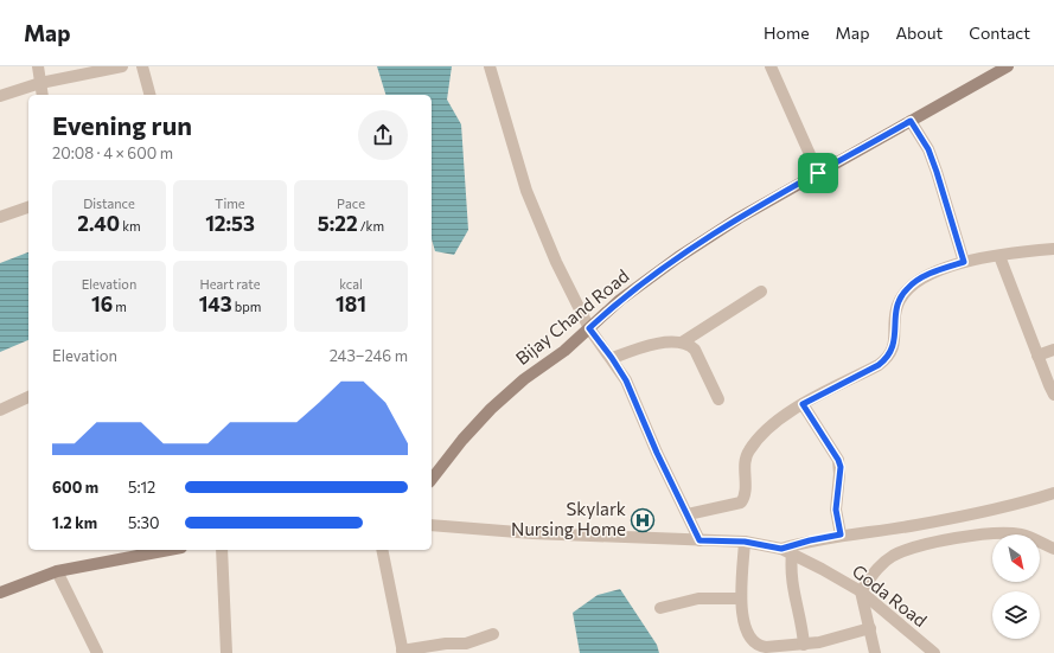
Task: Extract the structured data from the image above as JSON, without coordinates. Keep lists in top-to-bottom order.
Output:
{
  "streets": {
    "main road": ["Bijay Chand Road"],
    "street": ["Goda Road"]
  },
  "places": {
    "hospital": ["Skylark Nursing Home"]
  },
  "north": "bottom right",
  "page": {
    "header": "Map",
    "nav": [
      "Home",
      "Map",
      "About",
      "Contact"
    ],
    "heading": ["Evening run", "20:08 · 4 × 600 m"],
    "stats": [
      ["Distance", "2.40 km"],
      ["Time", "12:53"],
      ["Pace", "5:22 /km"],
      ["Elevation", "16 m"],
      ["Heart rate", "143 bpm"],
      ["kcal", "181"]
    ],
    "chart": ["Elevation", "243–246 m"],
    "list": [
      {
        "name": "600 m",
        "note": "5:12"
      },
      {
        "name": "1.2 km",
        "note": "5:30"
      }
    ]
  }
}
